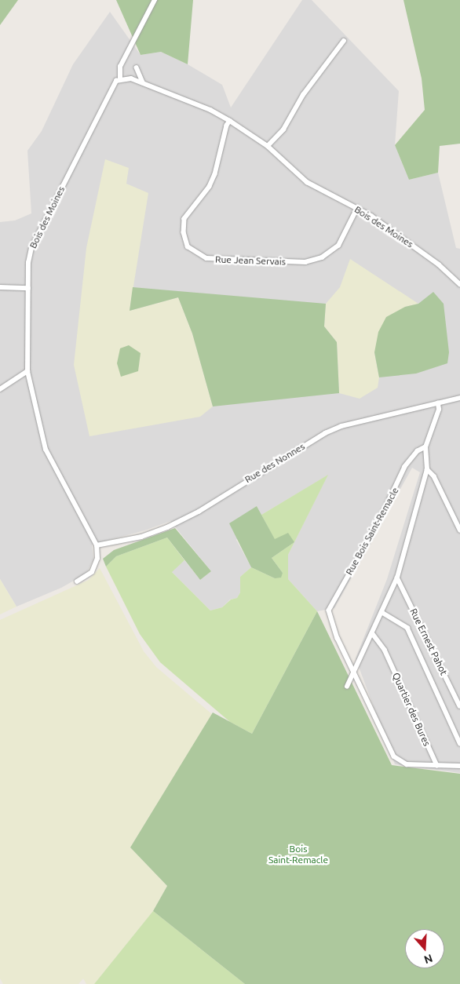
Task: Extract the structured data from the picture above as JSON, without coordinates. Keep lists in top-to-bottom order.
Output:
{
  "streets": {
    "street": [
      "Bois des Moines",
      "Rue Jean Servais",
      "Rue des Nonnes",
      "Rue Bois Saint-Remacle",
      "Rue Ernest Pahot",
      "Quartier des Bures"
    ]
  },
  "crossings": [
    ["Bois des Moines", "Rue Jean Servais"],
    ["Bois des Moines", "Rue des Nonnes"],
    ["Rue des Nonnes", "Rue Bois Saint-Remacle"]
  ],
  "parks": ["Bois Saint-Remacle"],
  "north": "bottom"
}
